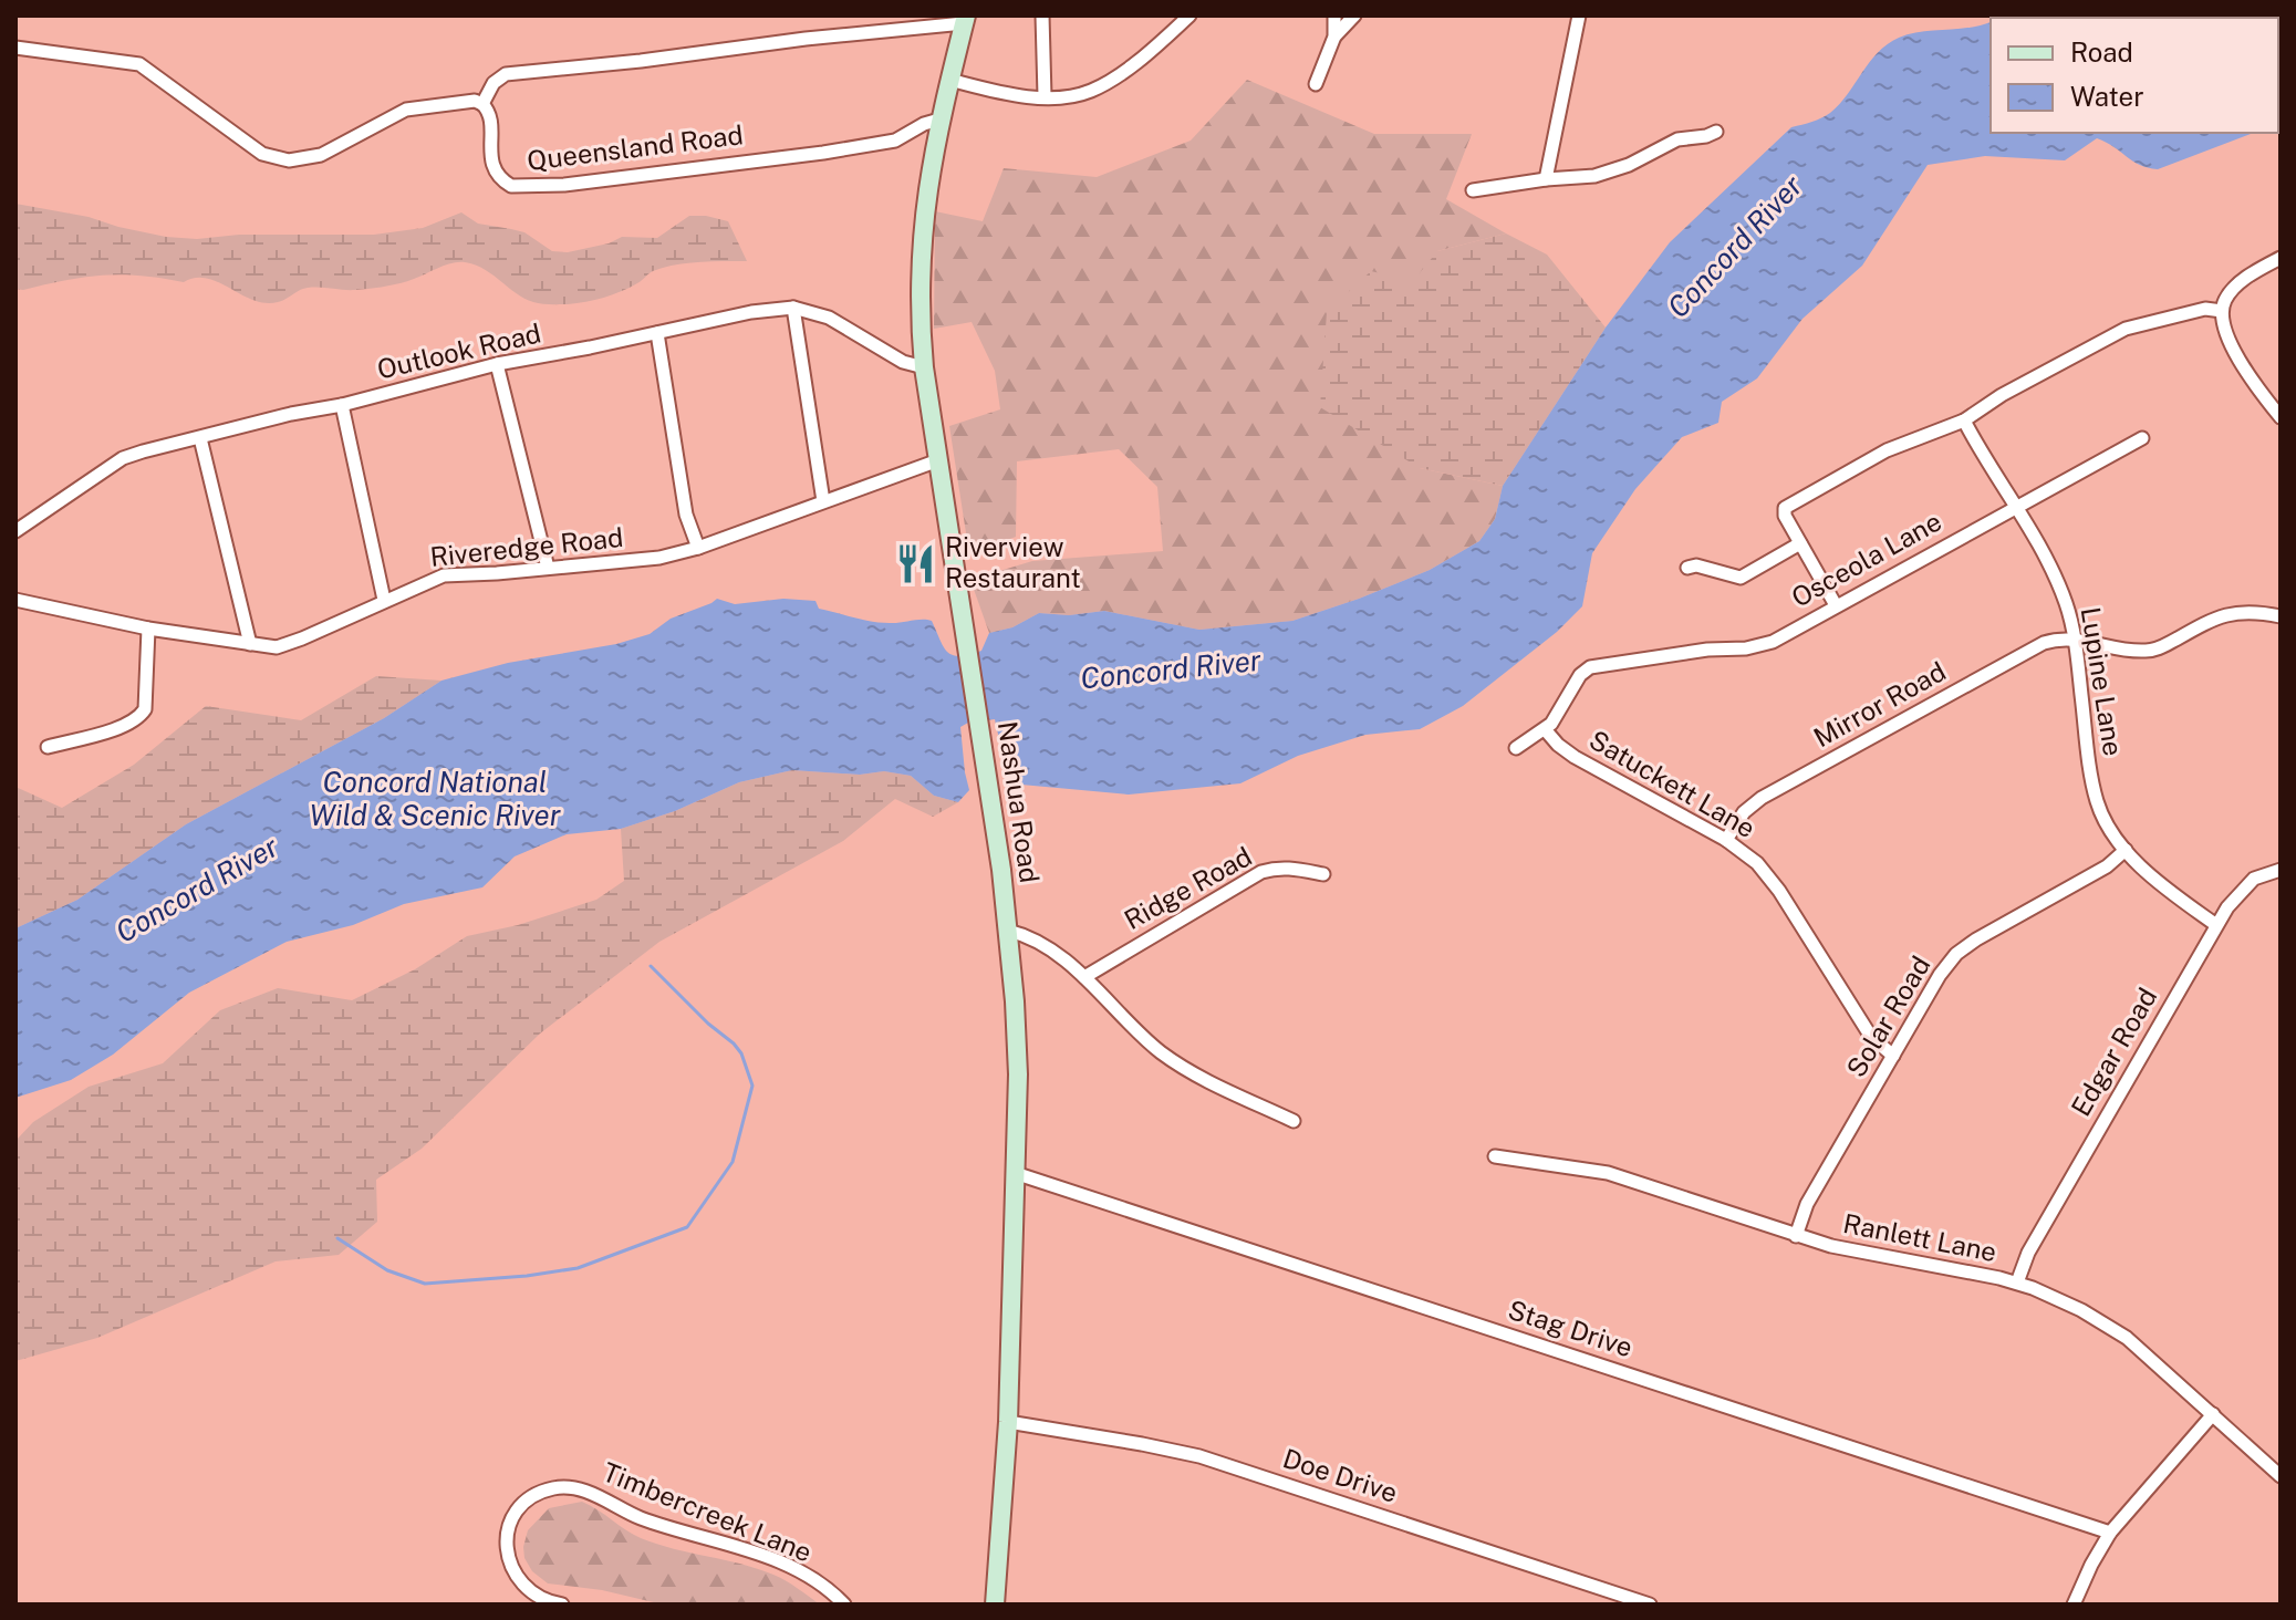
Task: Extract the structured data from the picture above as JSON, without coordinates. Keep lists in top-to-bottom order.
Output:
{
  "streets": {
    "main road": ["Nashua Road"],
    "street": [
      "Queensland Road",
      "Outlook Road",
      "Riveredge Road",
      "Osceola Lane",
      "Lupine Lane",
      "Mirror Road",
      "Satuckett Lane",
      "Ridge Road",
      "Solar Road",
      "Edgar Road",
      "Ranlett Lane",
      "Stag Drive",
      "Doe Drive",
      "Timbercreek Lane"
    ]
  },
  "crossings": [
    ["Queensland Road", "Nashua Road"],
    ["Outlook Road", "Nashua Road"],
    ["Riveredge Road", "Nashua Road"],
    ["Osceola Lane", "Lupine Lane"],
    ["Osceola Lane", "Satuckett Lane"],
    ["Lupine Lane", "Mirror Road"],
    ["Lupine Lane", "Solar Road"],
    ["Lupine Lane", "Edgar Road"],
    ["Mirror Road", "Satuckett Lane"],
    ["Satuckett Lane", "Solar Road"],
    ["Nashua Road", "Stag Drive"],
    ["Nashua Road", "Doe Drive"],
    ["Solar Road", "Ranlett Lane"],
    ["Edgar Road", "Ranlett Lane"]
  ],
  "water": ["Concord River", "Concord National Wild & Scenic River"],
  "places": {
    "restaurant": ["Riverview Restaurant"]
  },
  "legend": ["Road", "Water"]
}
